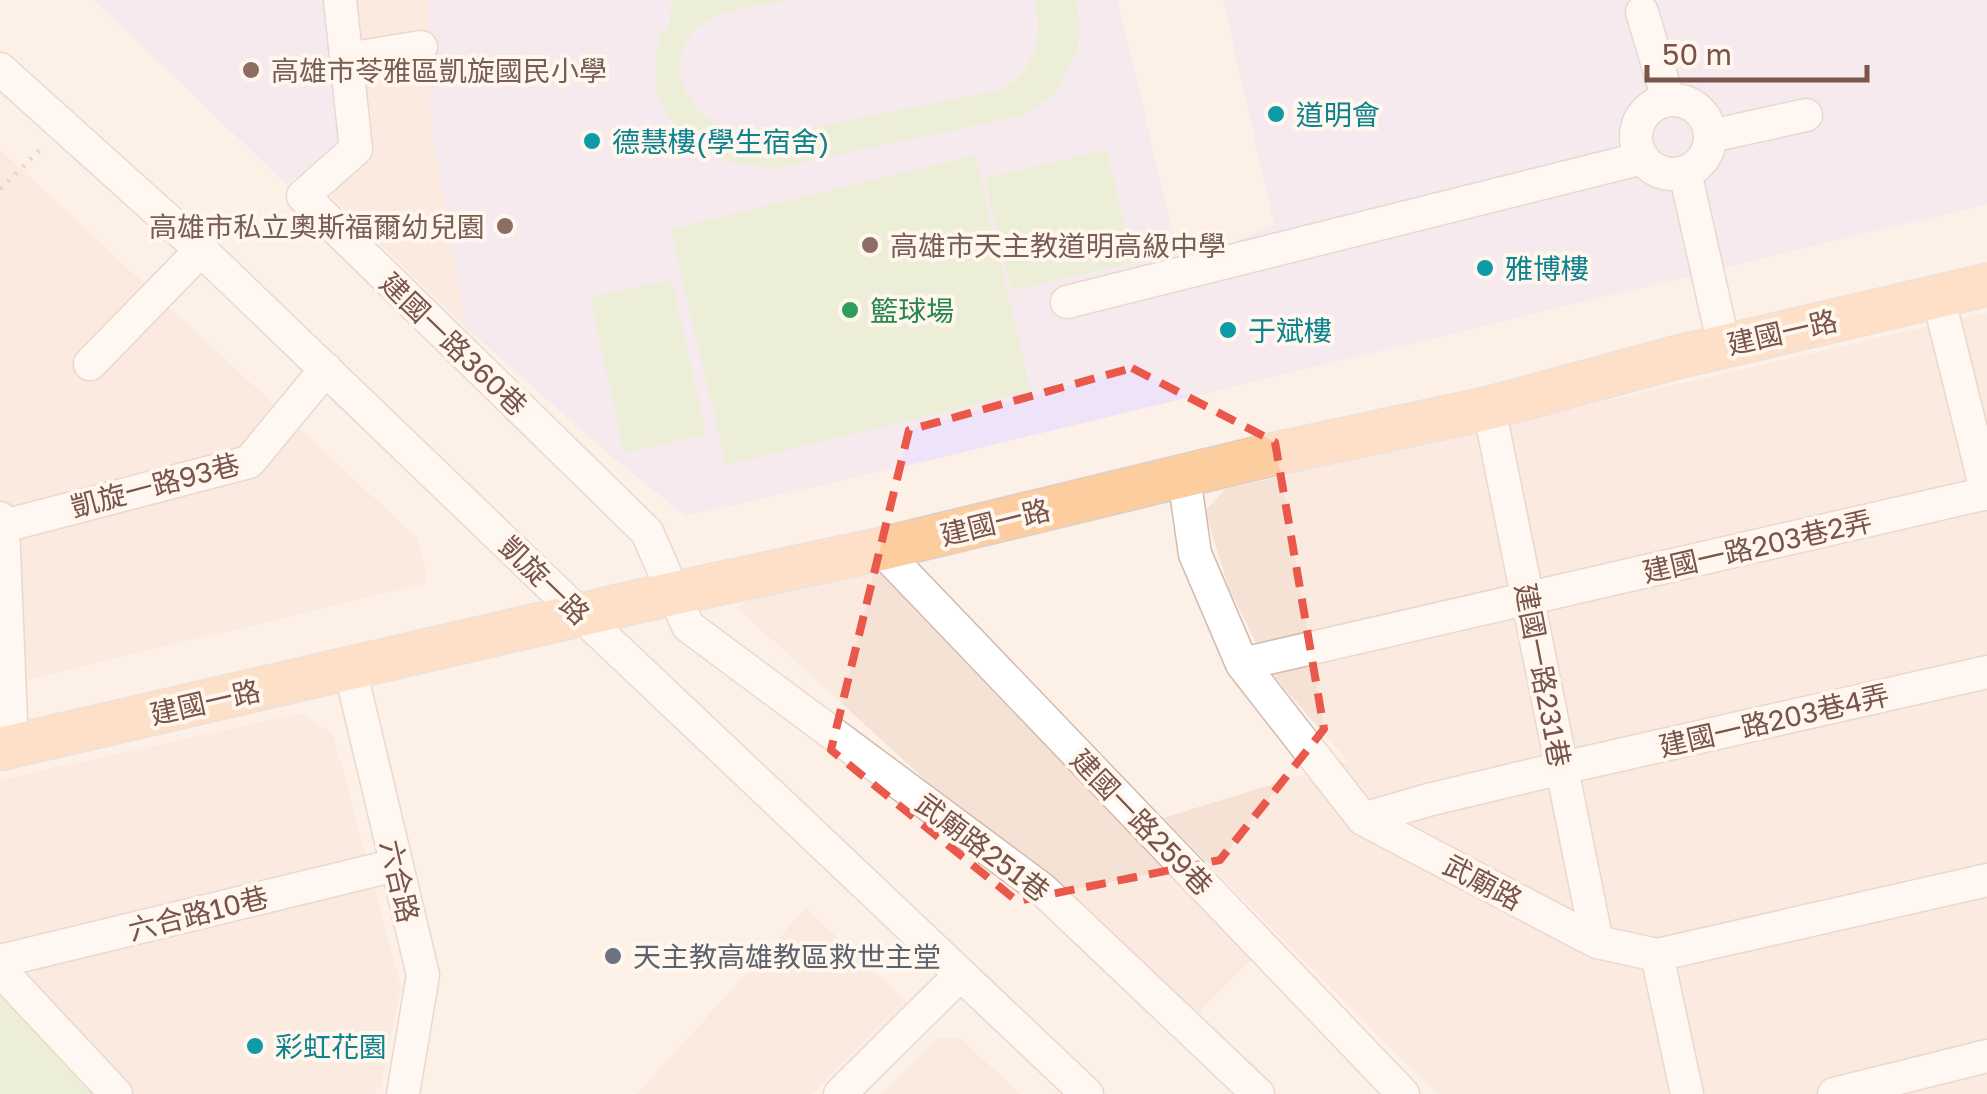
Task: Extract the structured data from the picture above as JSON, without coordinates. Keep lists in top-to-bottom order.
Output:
{
  "streets": {
    "main road": ["建國一路"],
    "street": [
      "建國一路360巷",
      "凱旋一路93巷",
      "建國一路203巷2弄",
      "凱旋一路",
      "建國一路231巷",
      "建國一路203巷4弄",
      "建國一路259巷",
      "武廟路251巷",
      "六合路",
      "武廟路",
      "六合路10巷"
    ]
  },
  "crossings": [
    ["建國一路", "建國一路360巷"],
    ["建國一路", "凱旋一路"],
    ["建國一路", "建國一路231巷"],
    ["建國一路", "建國一路259巷"],
    ["建國一路", "武廟路251巷"],
    ["建國一路", "六合路"],
    ["建國一路", "武廟路"],
    ["建國一路360巷", "武廟路251巷"],
    ["凱旋一路93巷", "凱旋一路"],
    ["建國一路203巷2弄", "建國一路231巷"],
    ["建國一路203巷2弄", "武廟路"],
    ["建國一路231巷", "建國一路203巷4弄"],
    ["建國一路231巷", "武廟路"],
    ["建國一路203巷4弄", "武廟路"],
    ["六合路", "六合路10巷"]
  ],
  "places": [
    "高雄市苓雅區凱旋國民小學",
    "道明會",
    "德慧樓(學生宿舍)",
    "高雄市私立奧斯福爾幼兒園",
    "高雄市天主教道明高級中學",
    "雅博樓",
    "籃球場",
    "于斌樓",
    "天主教高雄教區救世主堂",
    "彩虹花園"
  ],
  "scale_bar": "50 m"
}
